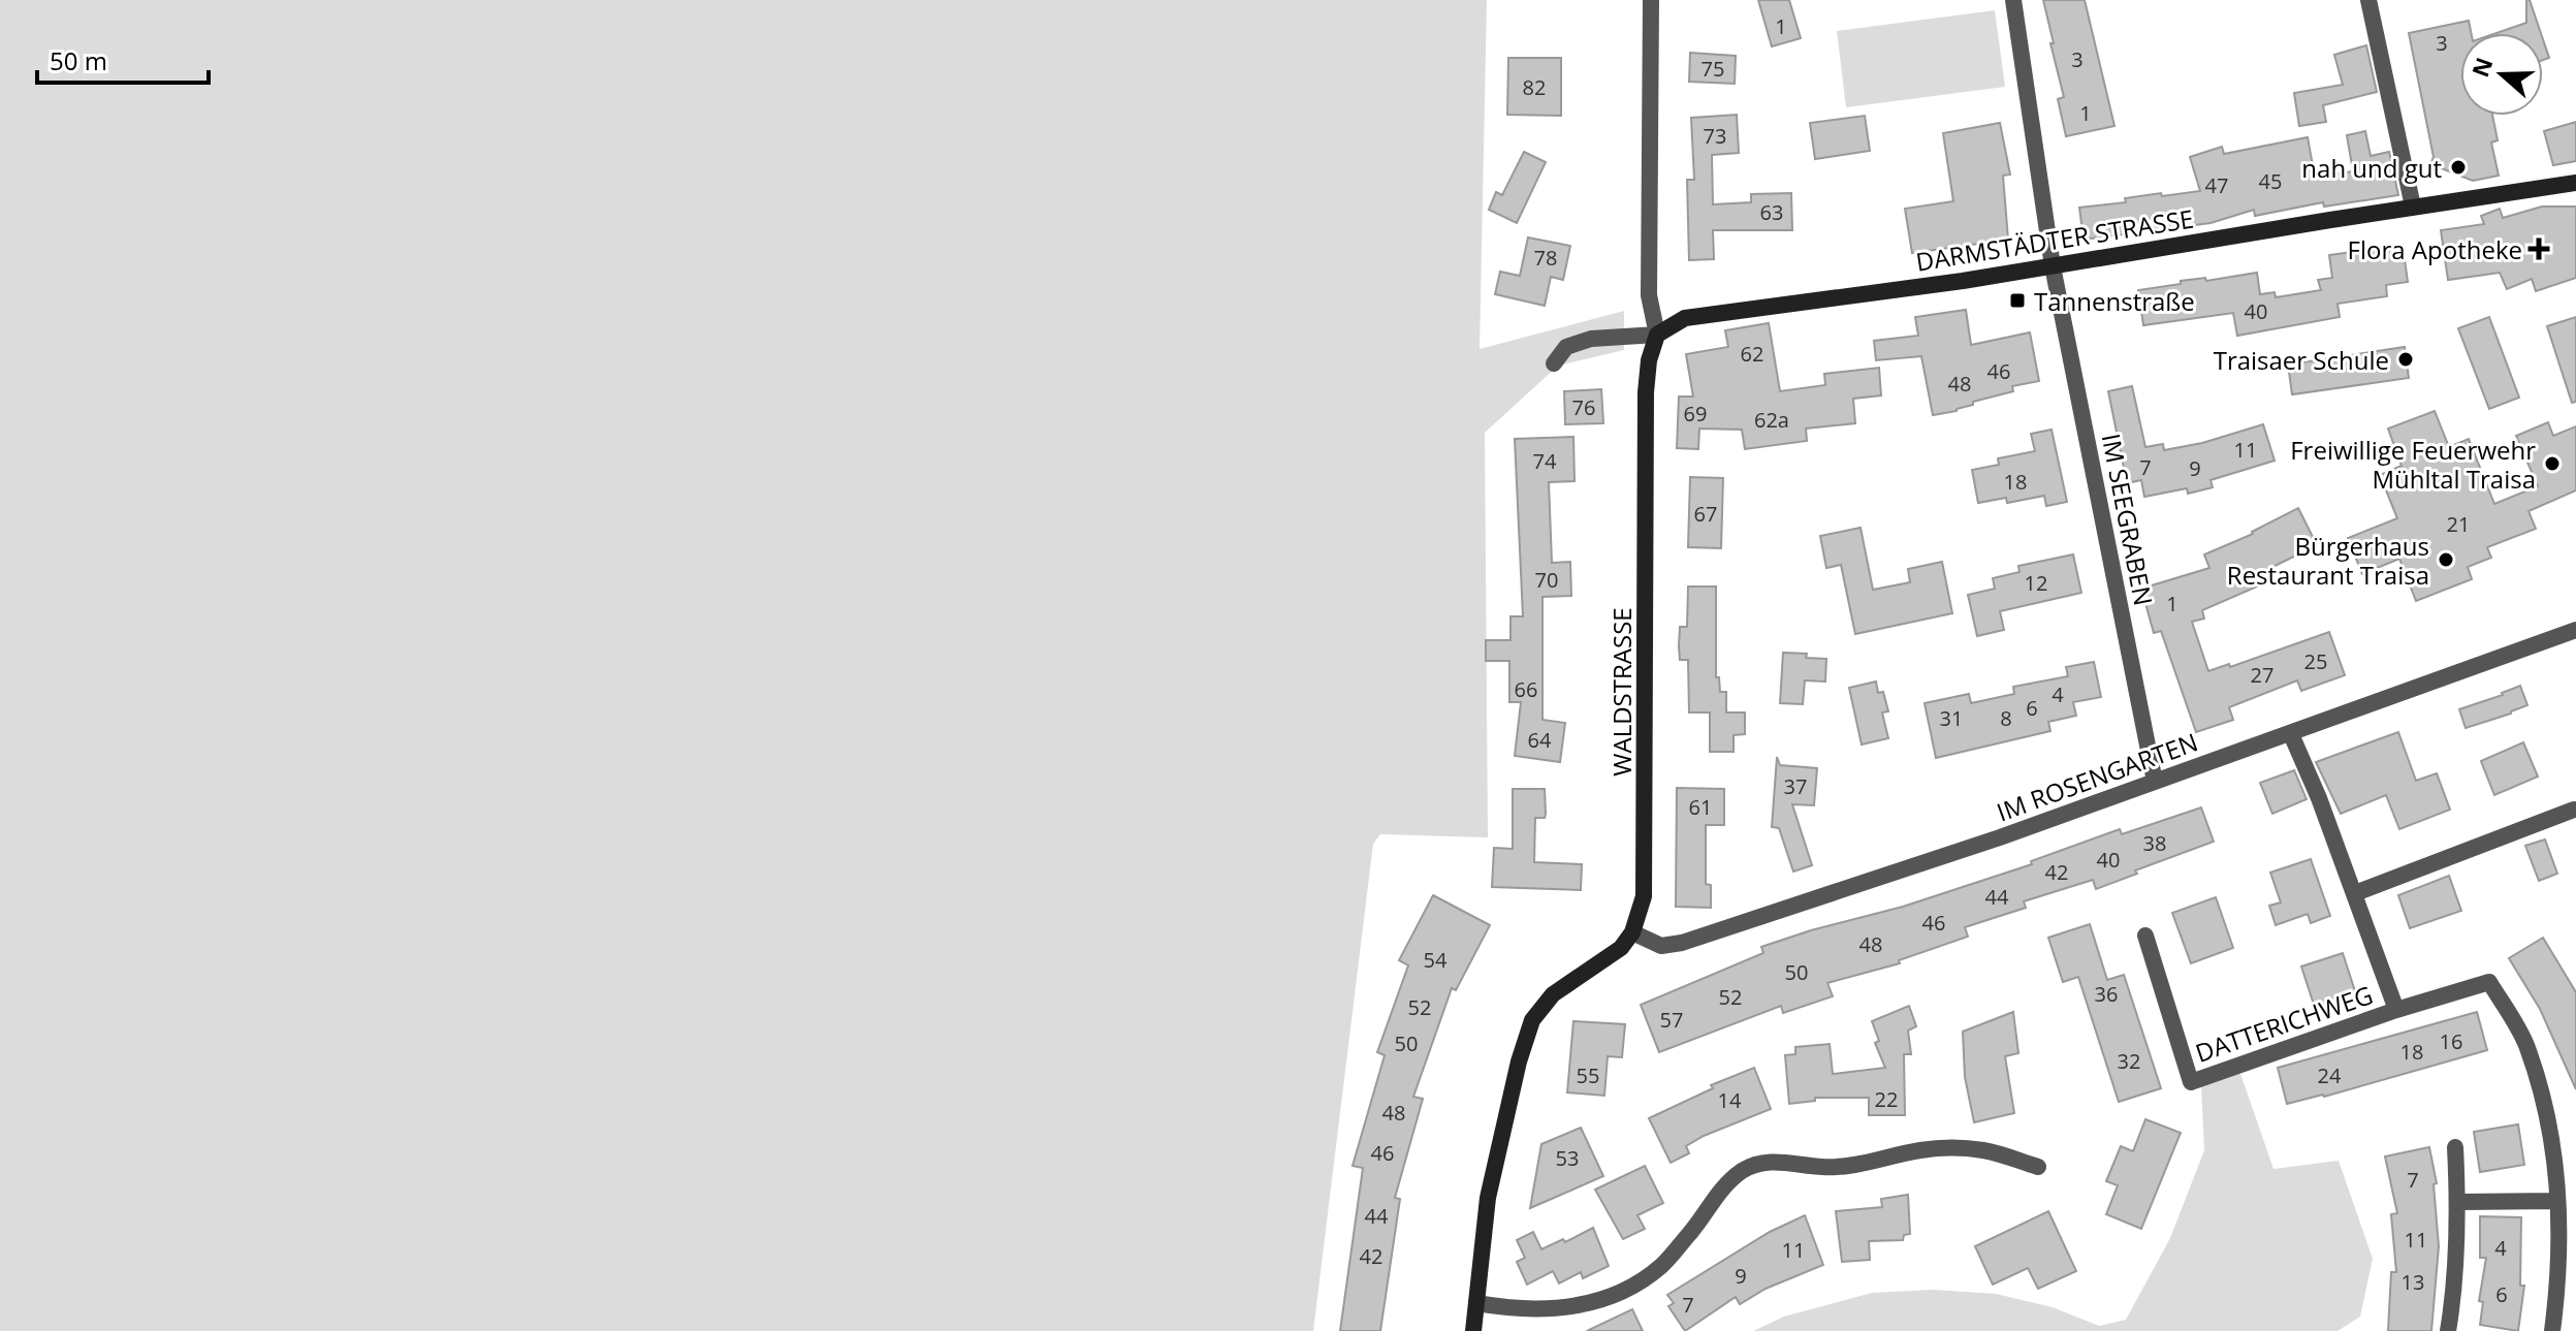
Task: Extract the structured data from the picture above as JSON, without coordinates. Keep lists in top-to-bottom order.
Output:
{
  "streets": {
    "street": [
      "DARMSTÄDTER STRASSE",
      "IM SEEGRABEN",
      "WALDSTRASSE",
      "IM ROSENGARTEN",
      "DATTERICHWEG"
    ]
  },
  "crossings": [
    ["DARMSTÄDTER STRASSE", "IM SEEGRABEN"],
    ["DARMSTÄDTER STRASSE", "WALDSTRASSE"],
    ["IM SEEGRABEN", "IM ROSENGARTEN"],
    ["WALDSTRASSE", "IM ROSENGARTEN"],
    ["IM ROSENGARTEN", "DATTERICHWEG"]
  ],
  "places": {
    "other": [
      "nah und gut",
      "Traisaer Schule",
      "Freiwillige Feuerwehr Mühltal Traisa",
      "Bürgerhaus Restaurant Traisa"
    ],
    "health": ["Flora Apotheke"],
    "transit": ["Tannenstraße"]
  },
  "house_numbers": [
    "1",
    "3",
    "3",
    "75",
    "82",
    "1",
    "73",
    "45",
    "47",
    "63",
    "78",
    "40",
    "62",
    "46",
    "48",
    "76",
    "69",
    "62a",
    "11",
    "74",
    "7",
    "9",
    "18",
    "67",
    "21",
    "70",
    "12",
    "1",
    "25",
    "27",
    "66",
    "4",
    "6",
    "31",
    "8",
    "64",
    "37",
    "61",
    "38",
    "40",
    "42",
    "44",
    "46",
    "48",
    "54",
    "50",
    "36",
    "52",
    "52",
    "57",
    "16",
    "50",
    "18",
    "32",
    "55",
    "24",
    "22",
    "14",
    "48",
    "46",
    "53",
    "7",
    "44",
    "11",
    "4",
    "11",
    "42",
    "9",
    "13",
    "6",
    "7"
  ],
  "scale_bar": "50 m",
  "north": "left"
}
